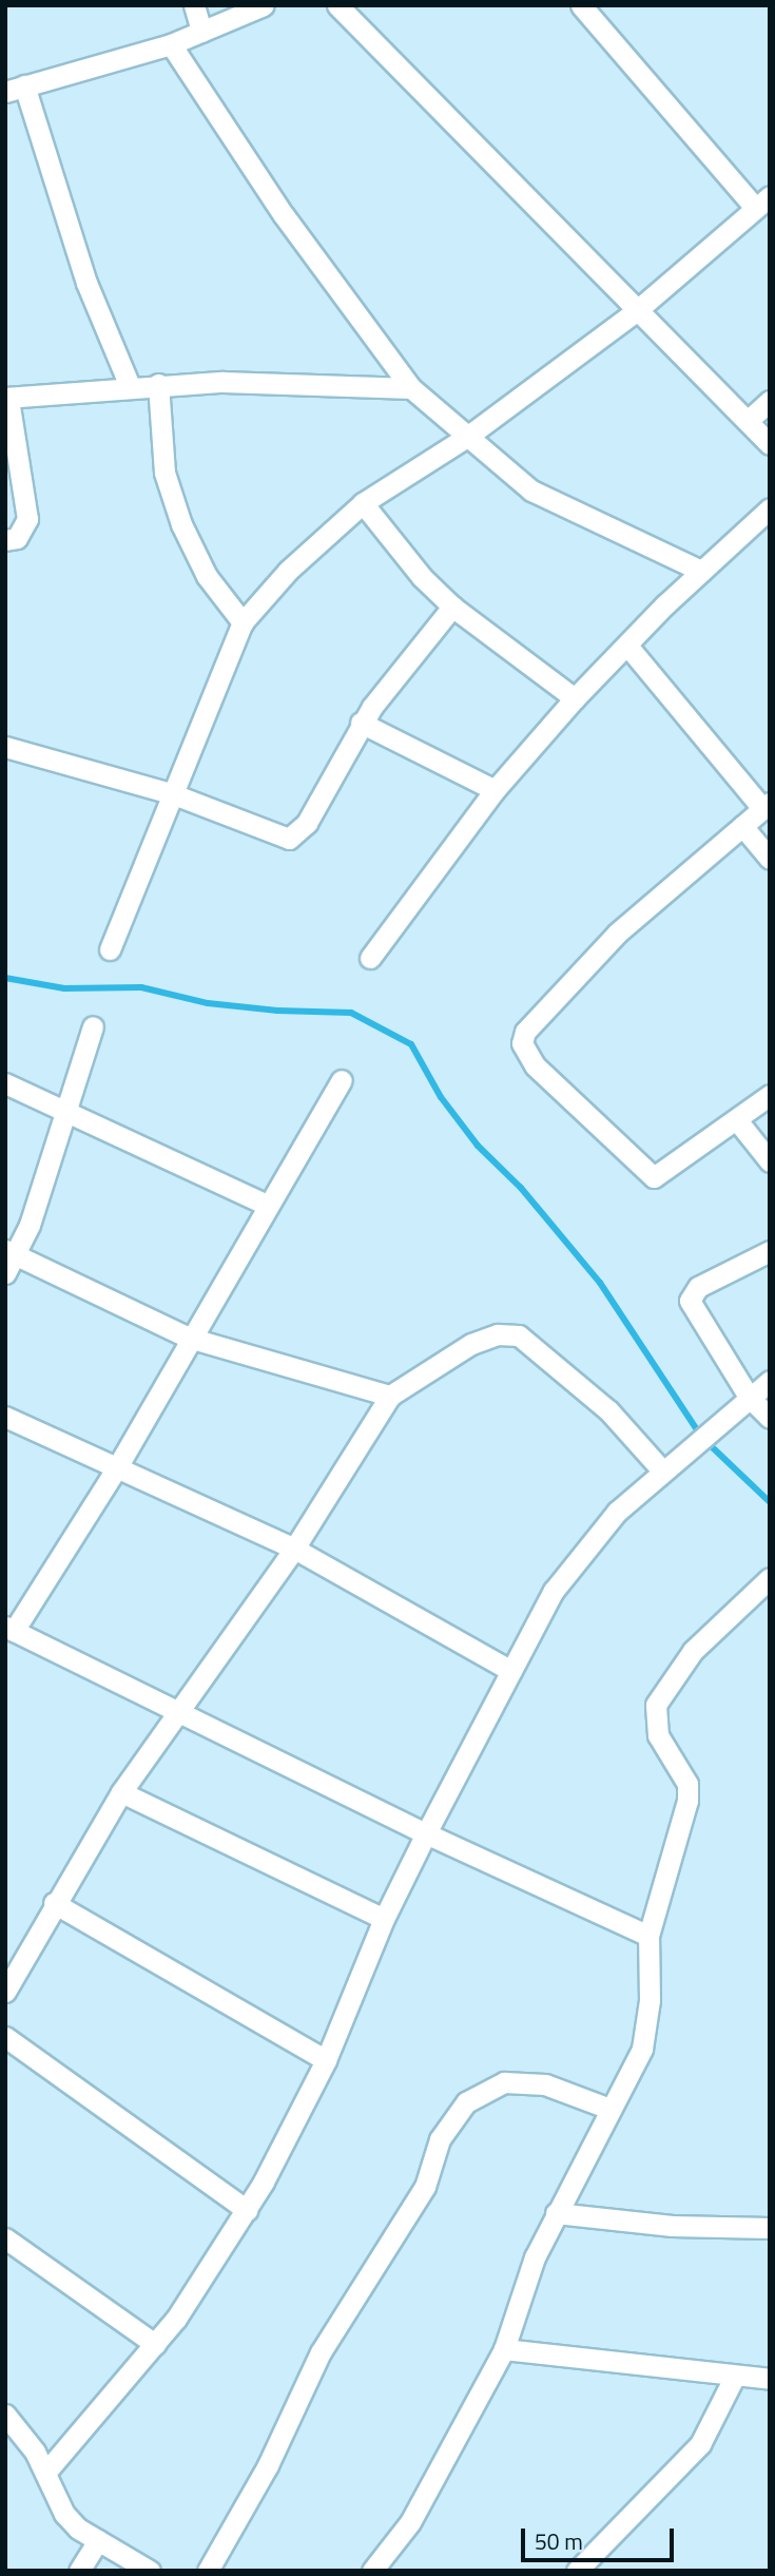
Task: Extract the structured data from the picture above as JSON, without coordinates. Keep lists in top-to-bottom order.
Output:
{
  "scale_bar": "50 m"
}
